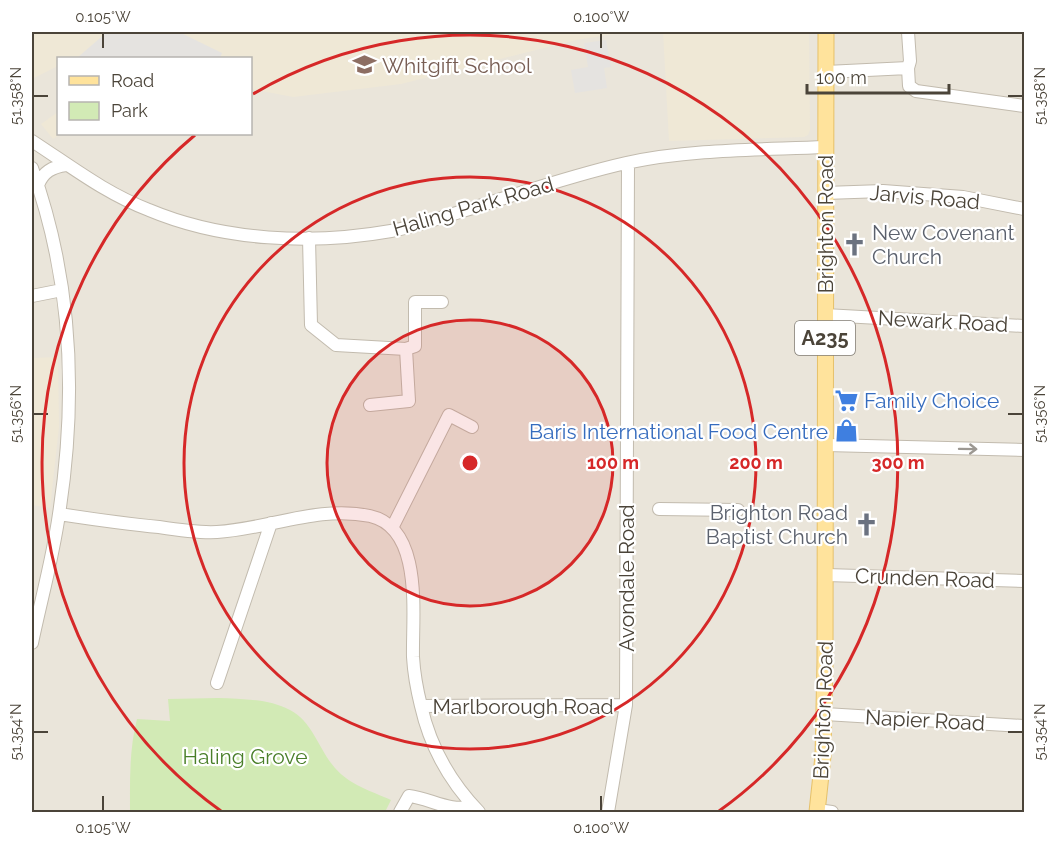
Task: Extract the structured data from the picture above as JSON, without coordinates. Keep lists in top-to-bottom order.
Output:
{
  "streets": {
    "main road": ["Brighton Road", "A235"],
    "street": [
      "Jarvis Road",
      "Haling Park Road",
      "Newark Road",
      "Avondale Road",
      "Crunden Road",
      "Marlborough Road",
      "Napier Road"
    ]
  },
  "crossings": [
    ["Jarvis Road", "Brighton Road"],
    ["Haling Park Road", "Brighton Road"],
    ["Haling Park Road", "Avondale Road"],
    ["Brighton Road", "Newark Road"],
    ["Brighton Road", "Crunden Road"],
    ["Brighton Road", "Napier Road"],
    ["Avondale Road", "Marlborough Road"]
  ],
  "parks": ["Haling Grove"],
  "places": {
    "school or university": ["Whitgift School"],
    "church": ["New Covenant Church", "Brighton Road Baptist Church"],
    "supermarket": ["Family Choice"],
    "shop": ["Baris International Food Centre"]
  },
  "legend": ["Road", "Park"],
  "scale_bar": "100 m",
  "coordinates": [
    "0.105°W",
    "0.100°W",
    "51.358°N",
    "51.356°N",
    "51.354°N"
  ],
  "rings": ["100 m", "200 m", "300 m"]
}
